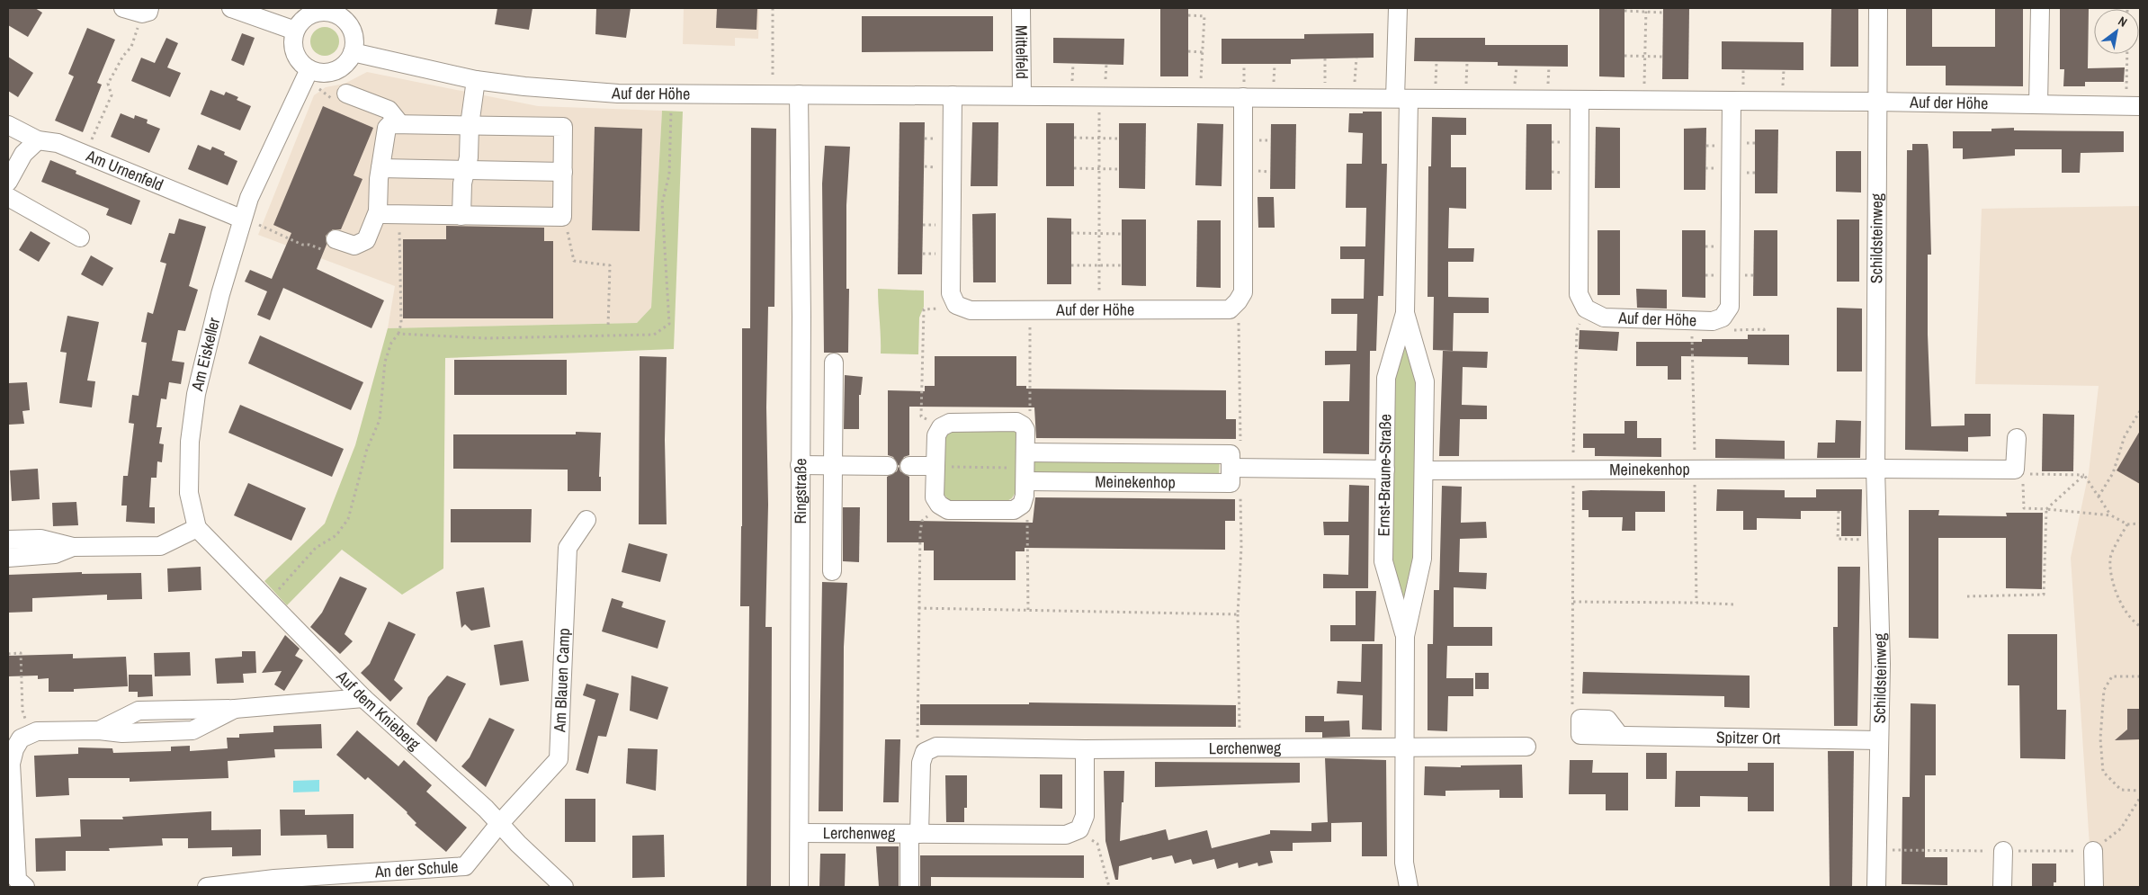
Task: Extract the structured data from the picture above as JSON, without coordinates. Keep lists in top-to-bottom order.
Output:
{
  "streets": {
    "street": [
      "Mittelfeld",
      "Auf der Höhe",
      "Am Urnenfeld",
      "Schildsteinweg",
      "Am Eiskeller",
      "Meinekenhop",
      "Ernst-Braune-Straße",
      "Ringstraße",
      "Am Blauen Camp",
      "Auf dem Knieberg",
      "Spitzer Ort",
      "Lerchenweg",
      "An der Schule"
    ]
  },
  "crossings": [
    ["Mittelfeld", "Auf der Höhe"],
    ["Auf der Höhe", "Schildsteinweg"],
    ["Auf der Höhe", "Am Eiskeller"],
    ["Auf der Höhe", "Ernst-Braune-Straße"],
    ["Auf der Höhe", "Ringstraße"],
    ["Am Urnenfeld", "Am Eiskeller"],
    ["Schildsteinweg", "Meinekenhop"],
    ["Schildsteinweg", "Spitzer Ort"],
    ["Am Eiskeller", "Auf dem Knieberg"],
    ["Meinekenhop", "Ernst-Braune-Straße"],
    ["Ernst-Braune-Straße", "Lerchenweg"],
    ["Ringstraße", "Lerchenweg"],
    ["Am Blauen Camp", "Auf dem Knieberg"],
    ["Am Blauen Camp", "An der Schule"],
    ["Auf dem Knieberg", "An der Schule"]
  ],
  "north": "top right"
}
